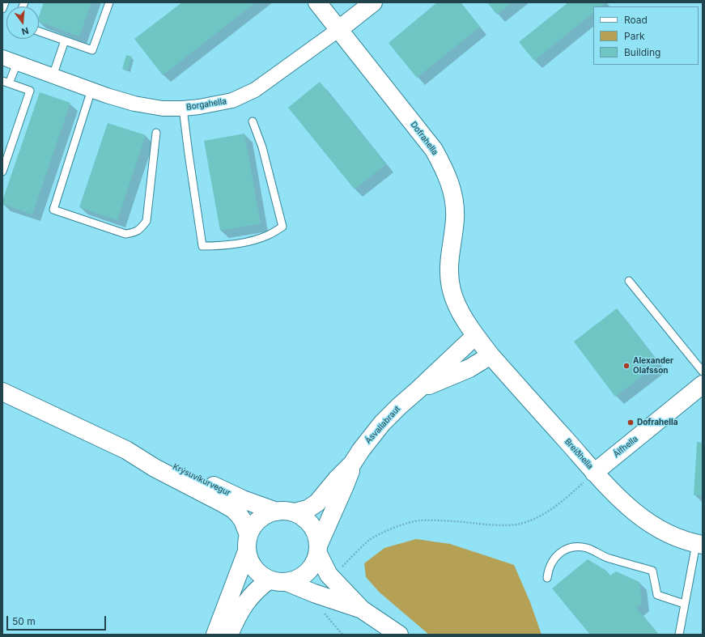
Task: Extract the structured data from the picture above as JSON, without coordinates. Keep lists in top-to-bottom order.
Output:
{
  "streets": {
    "street": [
      "Borgahella",
      "Dofrahella",
      "Ásvallabraut",
      "Álfhella",
      "Breiðhella",
      "Krýsuvíkurvegur"
    ]
  },
  "crossings": [
    ["Borgahella", "Dofrahella"],
    ["Dofrahella", "Ásvallabraut"],
    ["Dofrahella", "Breiðhella"],
    ["Ásvallabraut", "Breiðhella"],
    ["Ásvallabraut", "Krýsuvíkurvegur"],
    ["Álfhella", "Breiðhella"]
  ],
  "places": ["Alexander Olafsson", "Dofrahella"],
  "legend": ["Road", "Park", "Building"],
  "scale_bar": "50 m",
  "north": "bottom"
}
